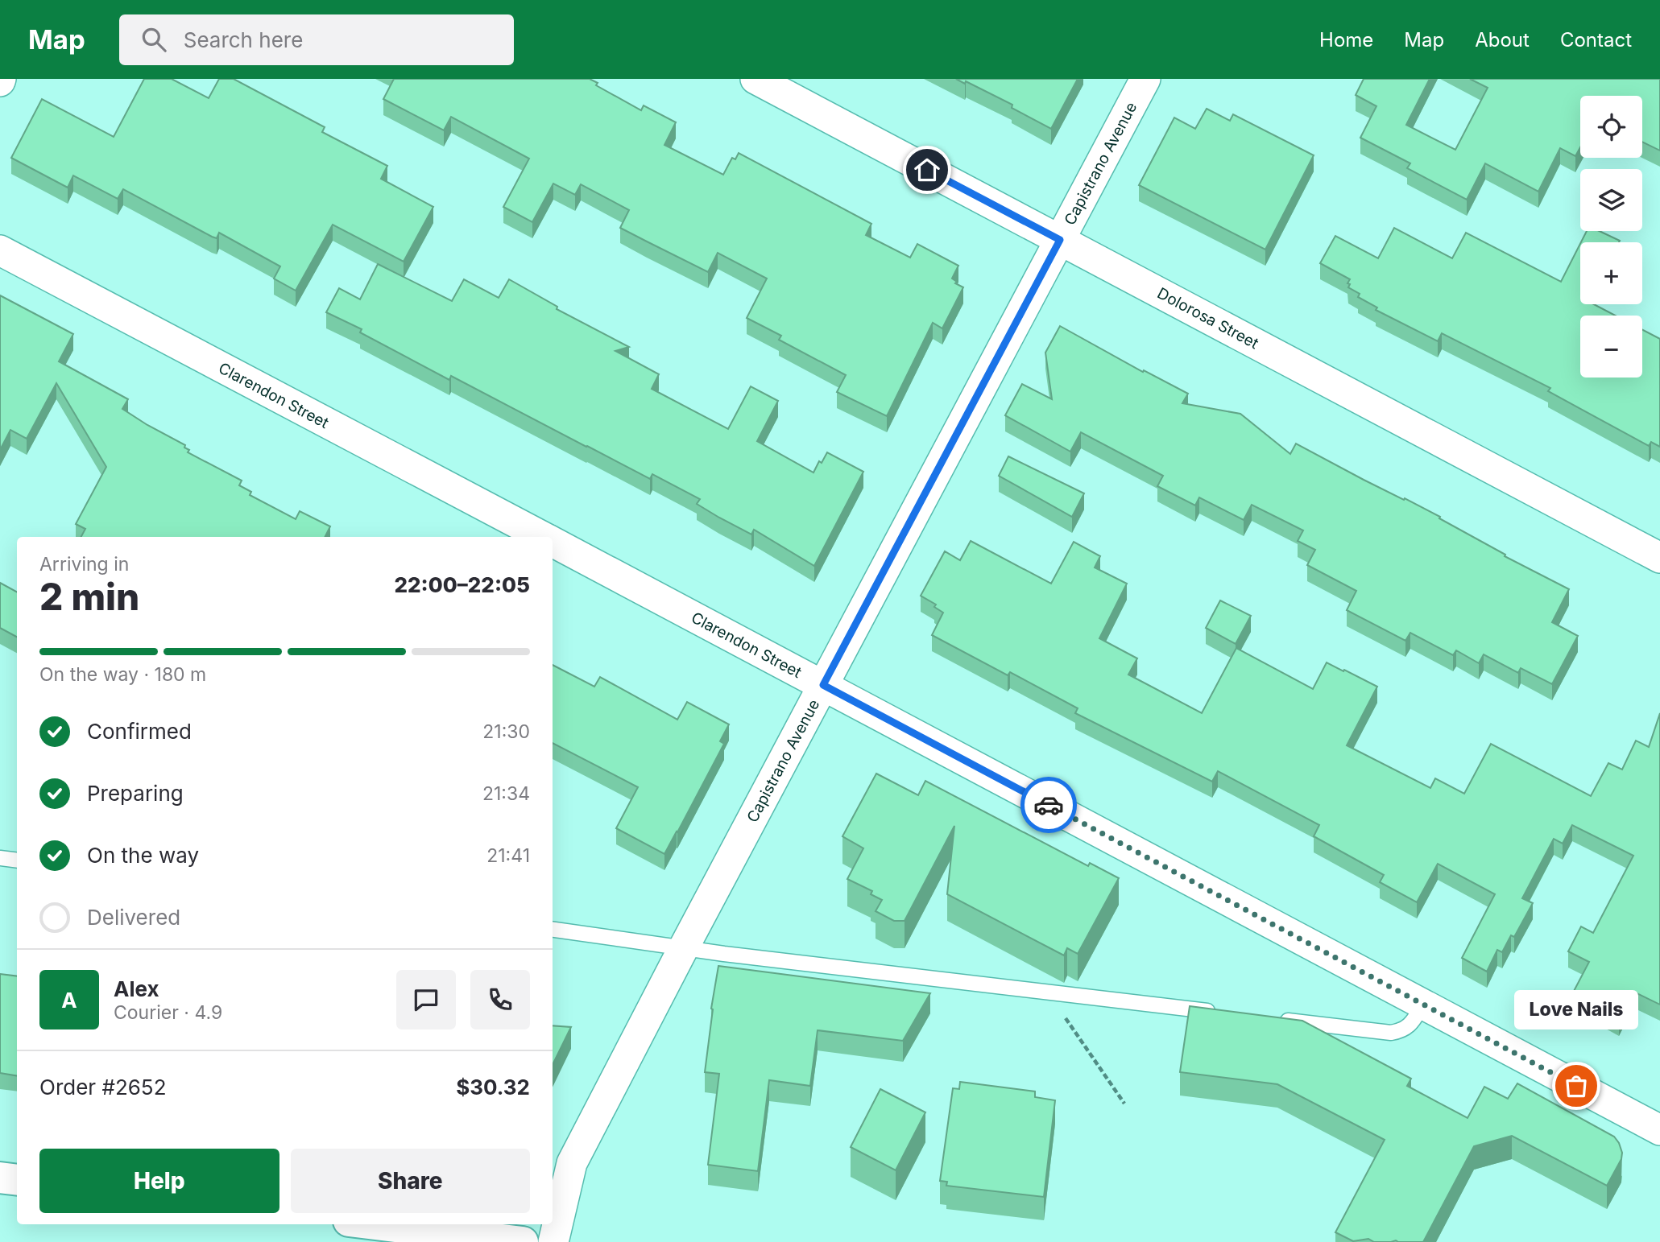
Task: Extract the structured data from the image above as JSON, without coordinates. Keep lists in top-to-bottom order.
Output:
{
  "streets": {
    "street": ["Capistrano Avenue", "Dolorosa Street", "Clarendon Street"]
  },
  "crossings": [
    ["Capistrano Avenue", "Dolorosa Street"],
    ["Capistrano Avenue", "Clarendon Street"]
  ],
  "places": ["Love Nails"],
  "page": {
    "header": "Map",
    "search": "Search here",
    "nav": [
      "Home",
      "Map",
      "About",
      "Contact"
    ],
    "map_buttons": ["+", "−"],
    "heading": ["2 min", "Arriving in", "22:00–22:05"],
    "panel": [
      "Alex",
      "Courier · 4.9",
      "Order #2652",
      "$30.32"
    ],
    "bar": "On the way · 180 m",
    "list": [
      ["Confirmed", "21:30"],
      ["Preparing", "21:34"],
      ["On the way", "21:41"],
      "Delivered"
    ],
    "round": "A",
    "bubble": "Love Nails",
    "buttons": ["Help", "Share"]
  }
}
